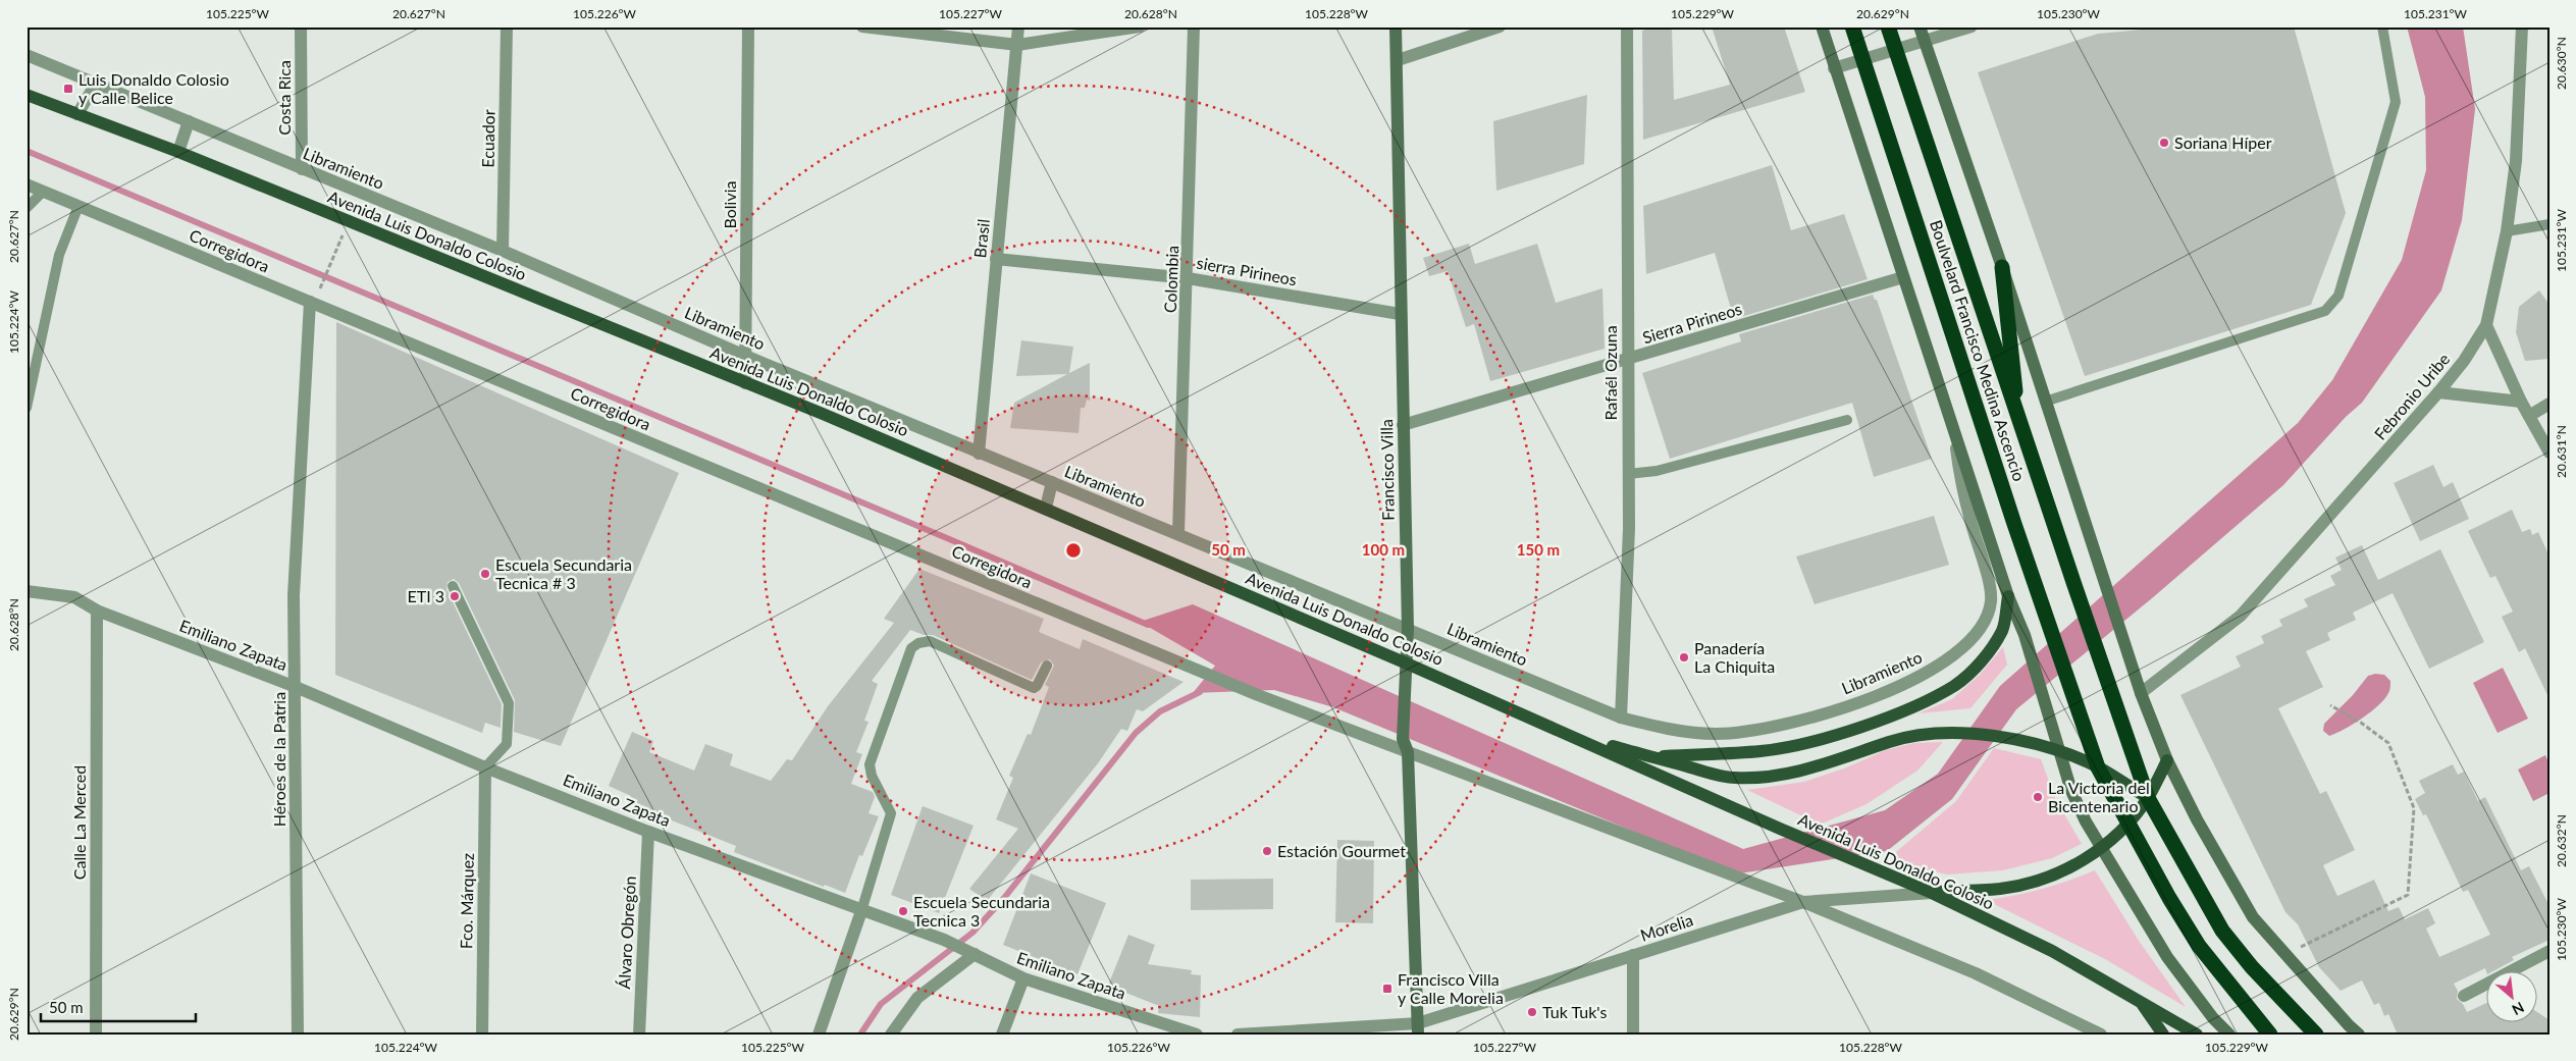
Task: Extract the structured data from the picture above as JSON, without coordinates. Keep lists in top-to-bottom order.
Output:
{
  "streets": {
    "highway": ["Boulvelard Francisco Medina Ascencio"],
    "main road": ["Avenida Luis Donaldo Colosio"],
    "street": [
      "Costa Rica",
      "Ecuador",
      "Libramiento",
      "Bolivia",
      "Brasil",
      "Corregidora",
      "sierra Pirineos",
      "Colombia",
      "Sierra Pirineos",
      "Rafaél Ozuna",
      "Febronio Uribe",
      "Francisco Villa",
      "Emiliano Zapata",
      "Héroes de la Patria",
      "Calle La Merced",
      "Fco. Márquez",
      "Morelia",
      "Álvaro Obregón"
    ]
  },
  "crossings": [
    ["Costa Rica", "Libramiento"],
    ["Ecuador", "Libramiento"],
    ["Libramiento", "Bolivia"],
    ["Libramiento", "Brasil"],
    ["Libramiento", "Colombia"],
    ["Libramiento", "Rafaél Ozuna"],
    ["Libramiento", "Francisco Villa"],
    ["Bolivia", "Avenida Luis Donaldo Colosio"],
    ["Avenida Luis Donaldo Colosio", "Francisco Villa"],
    ["Avenida Luis Donaldo Colosio", "Morelia"],
    ["Brasil", "sierra Pirineos"],
    ["Corregidora", "Francisco Villa"],
    ["Corregidora", "Héroes de la Patria"],
    ["Corregidora", "Morelia"],
    ["sierra Pirineos", "Colombia"],
    ["sierra Pirineos", "Francisco Villa"],
    ["Sierra Pirineos", "Rafaél Ozuna"],
    ["Sierra Pirineos", "Francisco Villa"],
    ["Francisco Villa", "Morelia"],
    ["Emiliano Zapata", "Héroes de la Patria"],
    ["Emiliano Zapata", "Calle La Merced"],
    ["Emiliano Zapata", "Fco. Márquez"],
    ["Emiliano Zapata", "Álvaro Obregón"]
  ],
  "places": {
    "transit": ["Luis Donaldo Colosio y Calle Belice", "Francisco Villa y Calle Morelia"],
    "other": [
      "Soriana Híper",
      "Escuela Secundaria Tecnica # 3",
      "ETI 3",
      "Panadería La Chiquita",
      "La Victoria del Bicentenario",
      "Estación Gourmet",
      "Escuela Secundaria Tecnica 3",
      "Tuk Tuk's"
    ]
  },
  "scale_bar": "50 m",
  "north": "bottom right",
  "coordinates": [
    "105.225°W",
    "20.627°N",
    "105.226°W",
    "105.227°W",
    "20.628°N",
    "105.228°W",
    "105.229°W",
    "20.629°N",
    "105.230°W",
    "105.231°W",
    "20.630°N",
    "105.224°W",
    "20.631°N",
    "20.632°N"
  ],
  "rings": ["50 m", "100 m", "150 m"]
}
